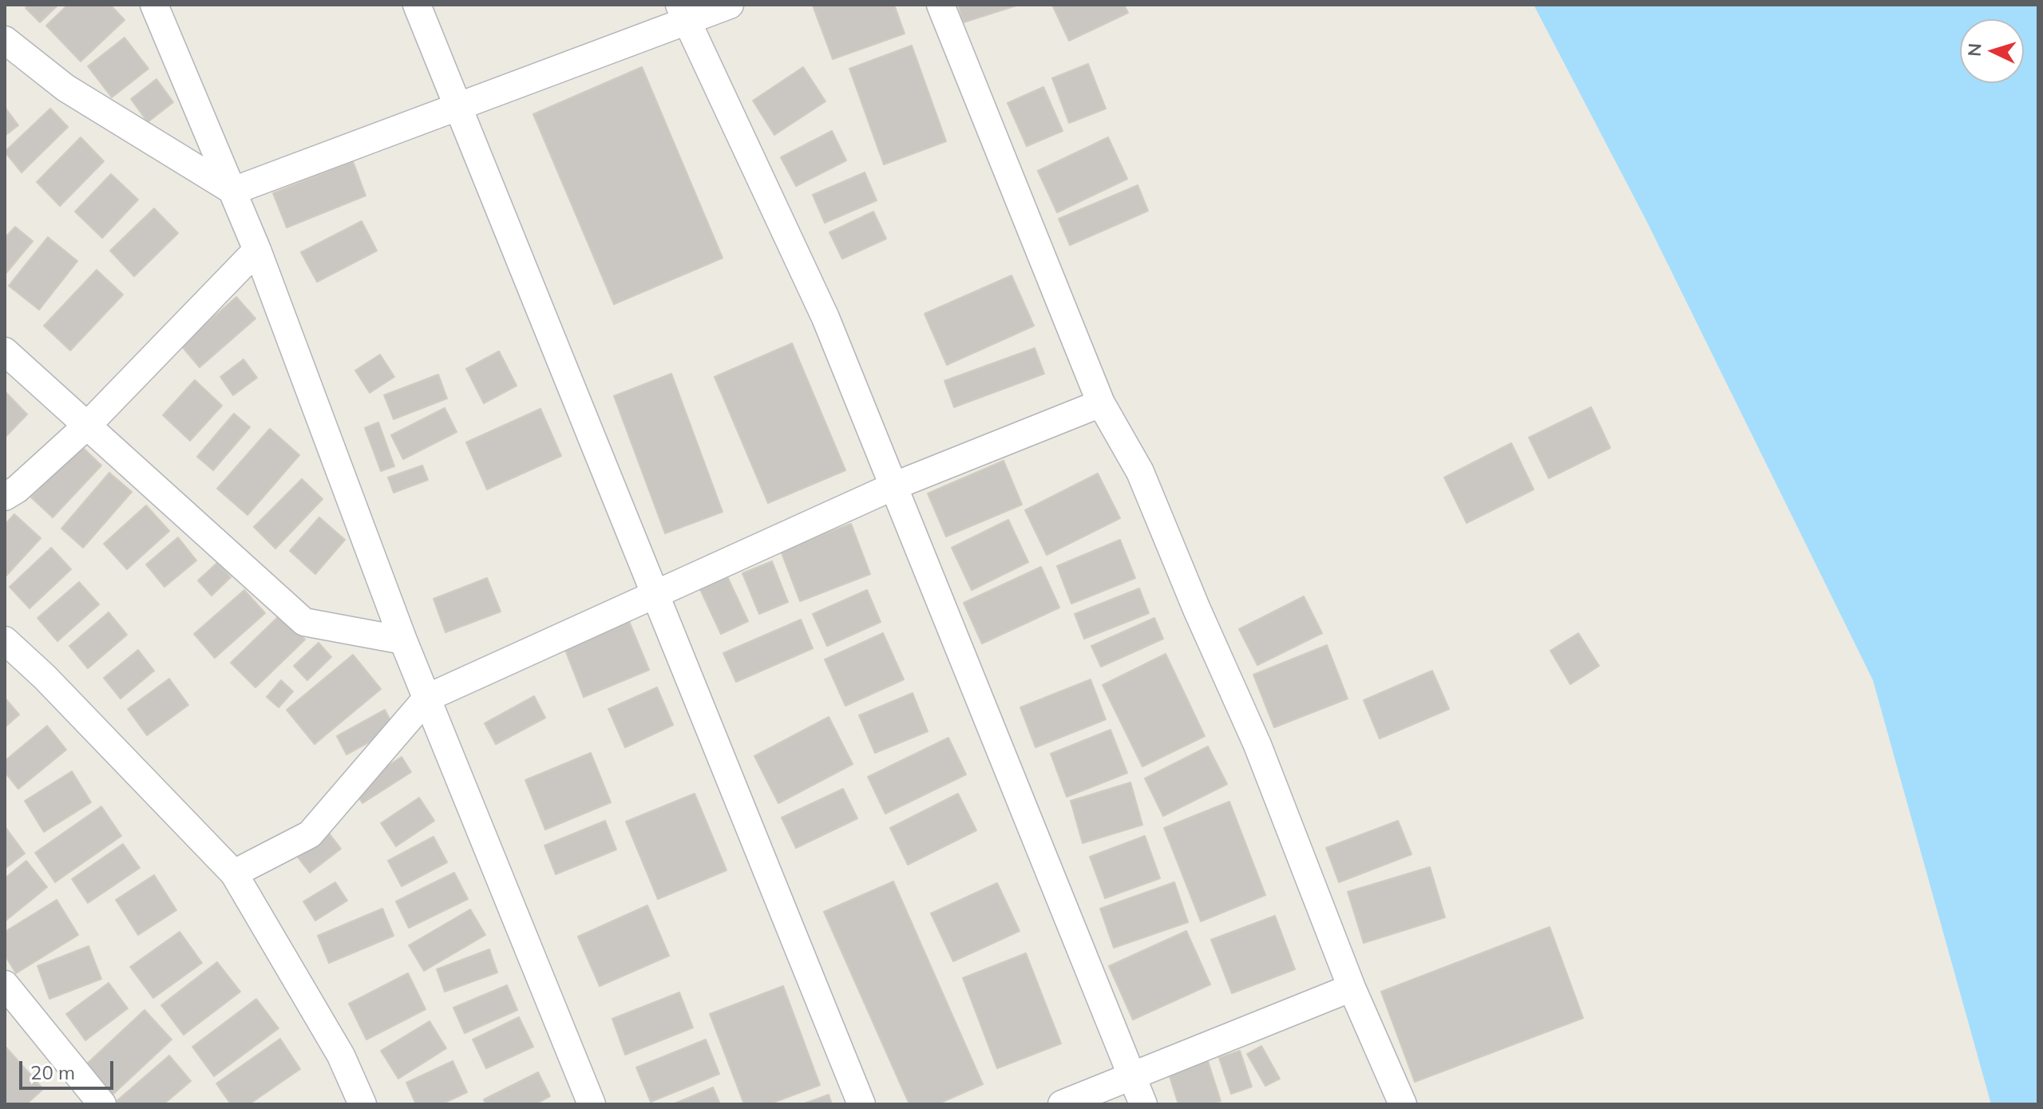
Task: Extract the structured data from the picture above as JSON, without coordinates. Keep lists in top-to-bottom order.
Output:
{
  "scale_bar": "20 m",
  "north": "left"
}
